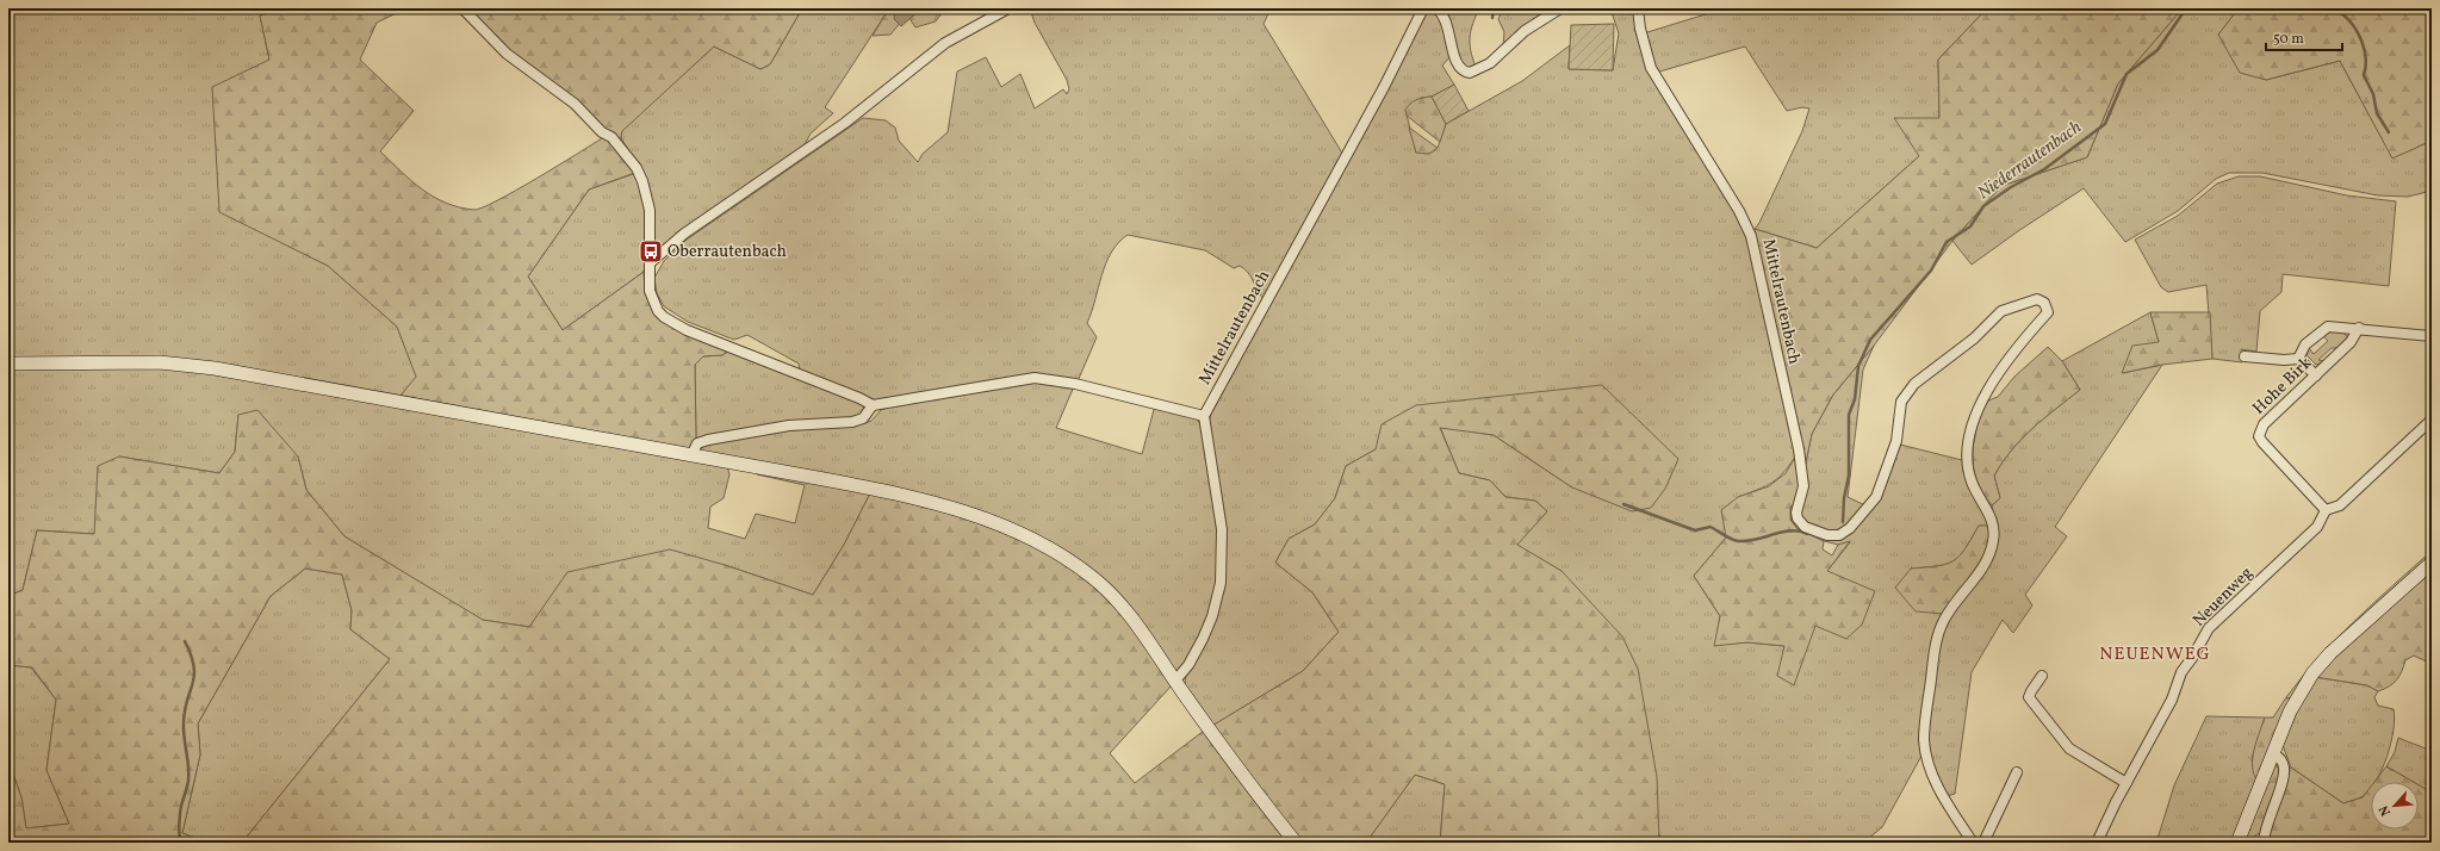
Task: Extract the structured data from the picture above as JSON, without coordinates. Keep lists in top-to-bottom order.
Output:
{
  "streets": {
    "street": ["Mittelrautenbach", "Hohe Birk", "Neuenweg"]
  },
  "crossings": [
    ["Hohe Birk", "Neuenweg"]
  ],
  "districts": ["NEUENWEG"],
  "water": ["Niederrautenbach"],
  "places": {
    "bus stop": ["Oberrautenbach"]
  },
  "scale_bar": "50 m",
  "north": "bottom left"
}
